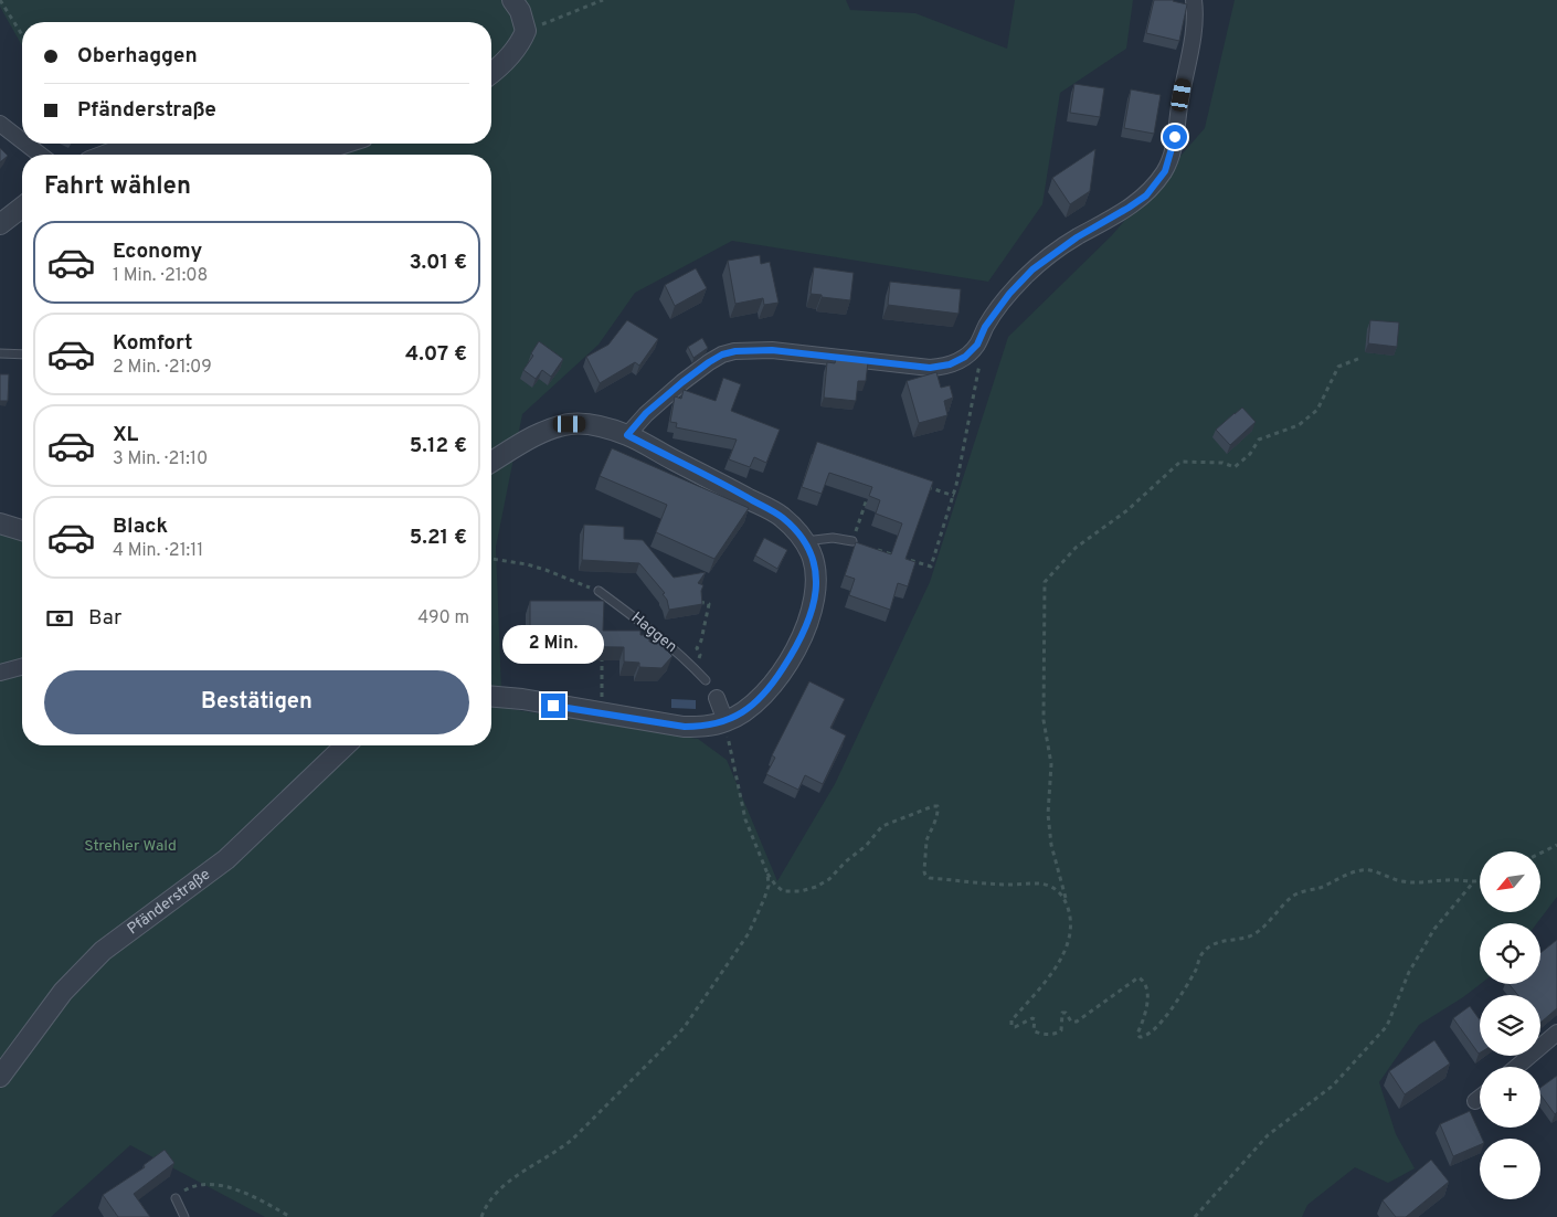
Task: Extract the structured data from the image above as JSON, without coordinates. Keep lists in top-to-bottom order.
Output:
{
  "streets": {
    "street": ["Pfänderstraße"],
    "lane": ["Haggen"]
  },
  "parks": ["Strehler Wald"],
  "north": "bottom left",
  "page": {
    "banner": ["Oberhaggen", "Pfänderstraße"],
    "heading": "Fahrt wählen",
    "list": [
      {
        "name": "Economy",
        "note": "1 Min. · 21:08",
        "value": "3.01 €"
      },
      {
        "name": "Komfort",
        "note": "2 Min. · 21:09",
        "value": "4.07 €"
      },
      {
        "name": "XL",
        "note": "3 Min. · 21:10",
        "value": "5.12 €"
      },
      {
        "name": "Black",
        "note": "4 Min. · 21:11",
        "value": "5.21 €"
      }
    ],
    "pay": ["Bar", "490 m"],
    "bubble": "2 Min.",
    "buttons": "Bestätigen",
    "map_buttons": ["+", "−"]
  }
}
